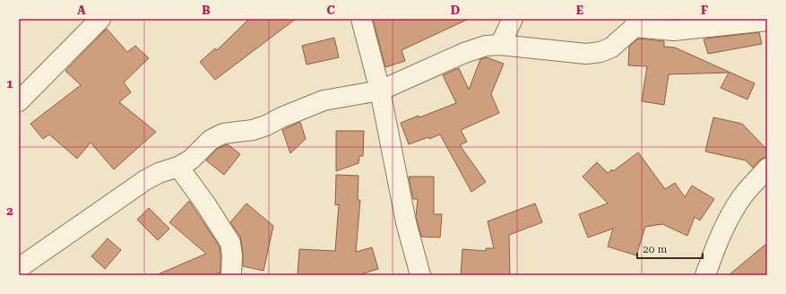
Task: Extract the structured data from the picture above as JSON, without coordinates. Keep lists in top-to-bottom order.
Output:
{
  "scale_bar": "20 m",
  "grid": {
    "columns": [
      "A",
      "B",
      "C",
      "D",
      "E",
      "F"
    ],
    "rows": ["1", "2"]
  }
}
